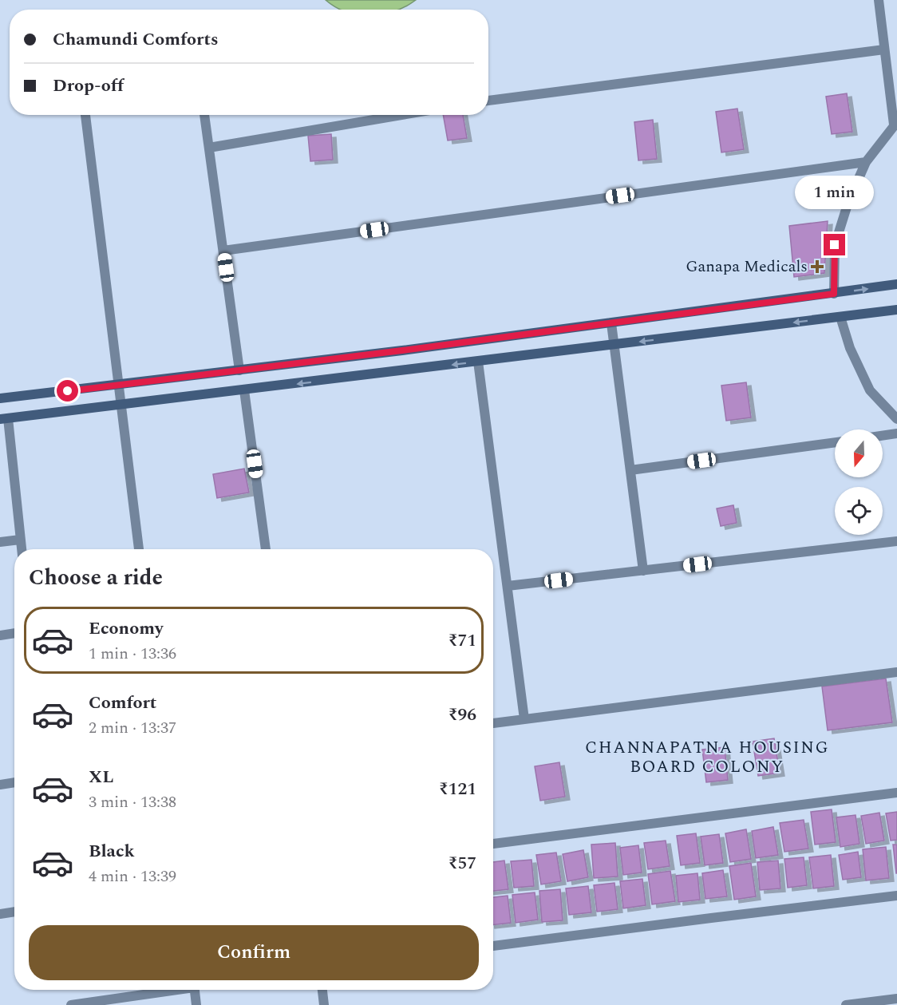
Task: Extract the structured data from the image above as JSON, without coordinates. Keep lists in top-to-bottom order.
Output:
{
  "districts": ["CHANNAPATNA HOUSING BOARD COLONY"],
  "places": {
    "health": ["Ganapa Medicals"]
  },
  "north": "bottom",
  "page": {
    "banner": ["Chamundi Comforts", "Drop-off"],
    "bubble": "1 min",
    "heading": "Choose a ride",
    "list": [
      {
        "name": "Economy",
        "note": "1 min · 13:36",
        "value": "₹71"
      },
      {
        "name": "Comfort",
        "note": "2 min · 13:37",
        "value": "₹96"
      },
      {
        "name": "XL",
        "note": "3 min · 13:38",
        "value": "₹121"
      },
      {
        "name": "Black",
        "note": "4 min · 13:39",
        "value": "₹57"
      }
    ],
    "buttons": "Confirm"
  }
}
